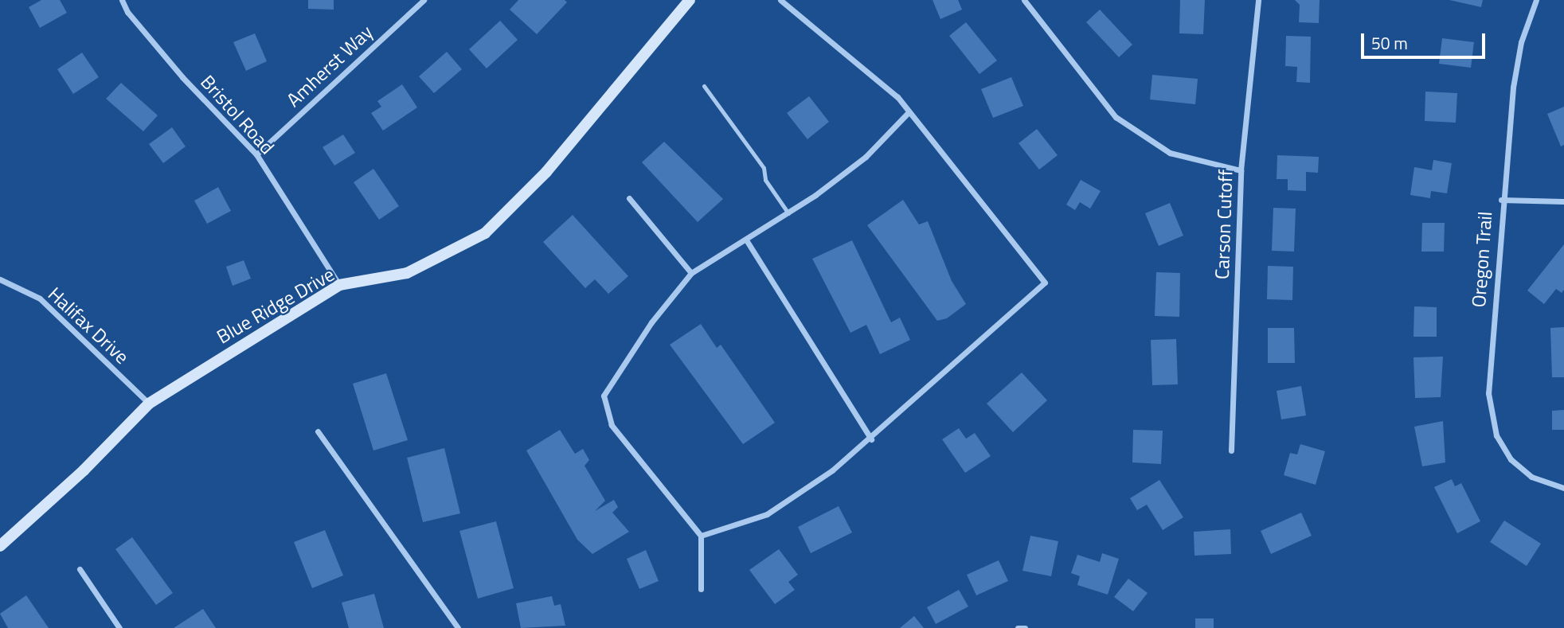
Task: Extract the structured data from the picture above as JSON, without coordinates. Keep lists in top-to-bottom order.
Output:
{
  "streets": {
    "street": [
      "Amherst Way",
      "Bristol Road",
      "Carson Cutoff",
      "Oregon Trail",
      "Blue Ridge Drive",
      "Halifax Drive"
    ]
  },
  "crossings": [
    ["Amherst Way", "Bristol Road"],
    ["Bristol Road", "Blue Ridge Drive"],
    ["Blue Ridge Drive", "Halifax Drive"]
  ],
  "scale_bar": "50 m"
}
